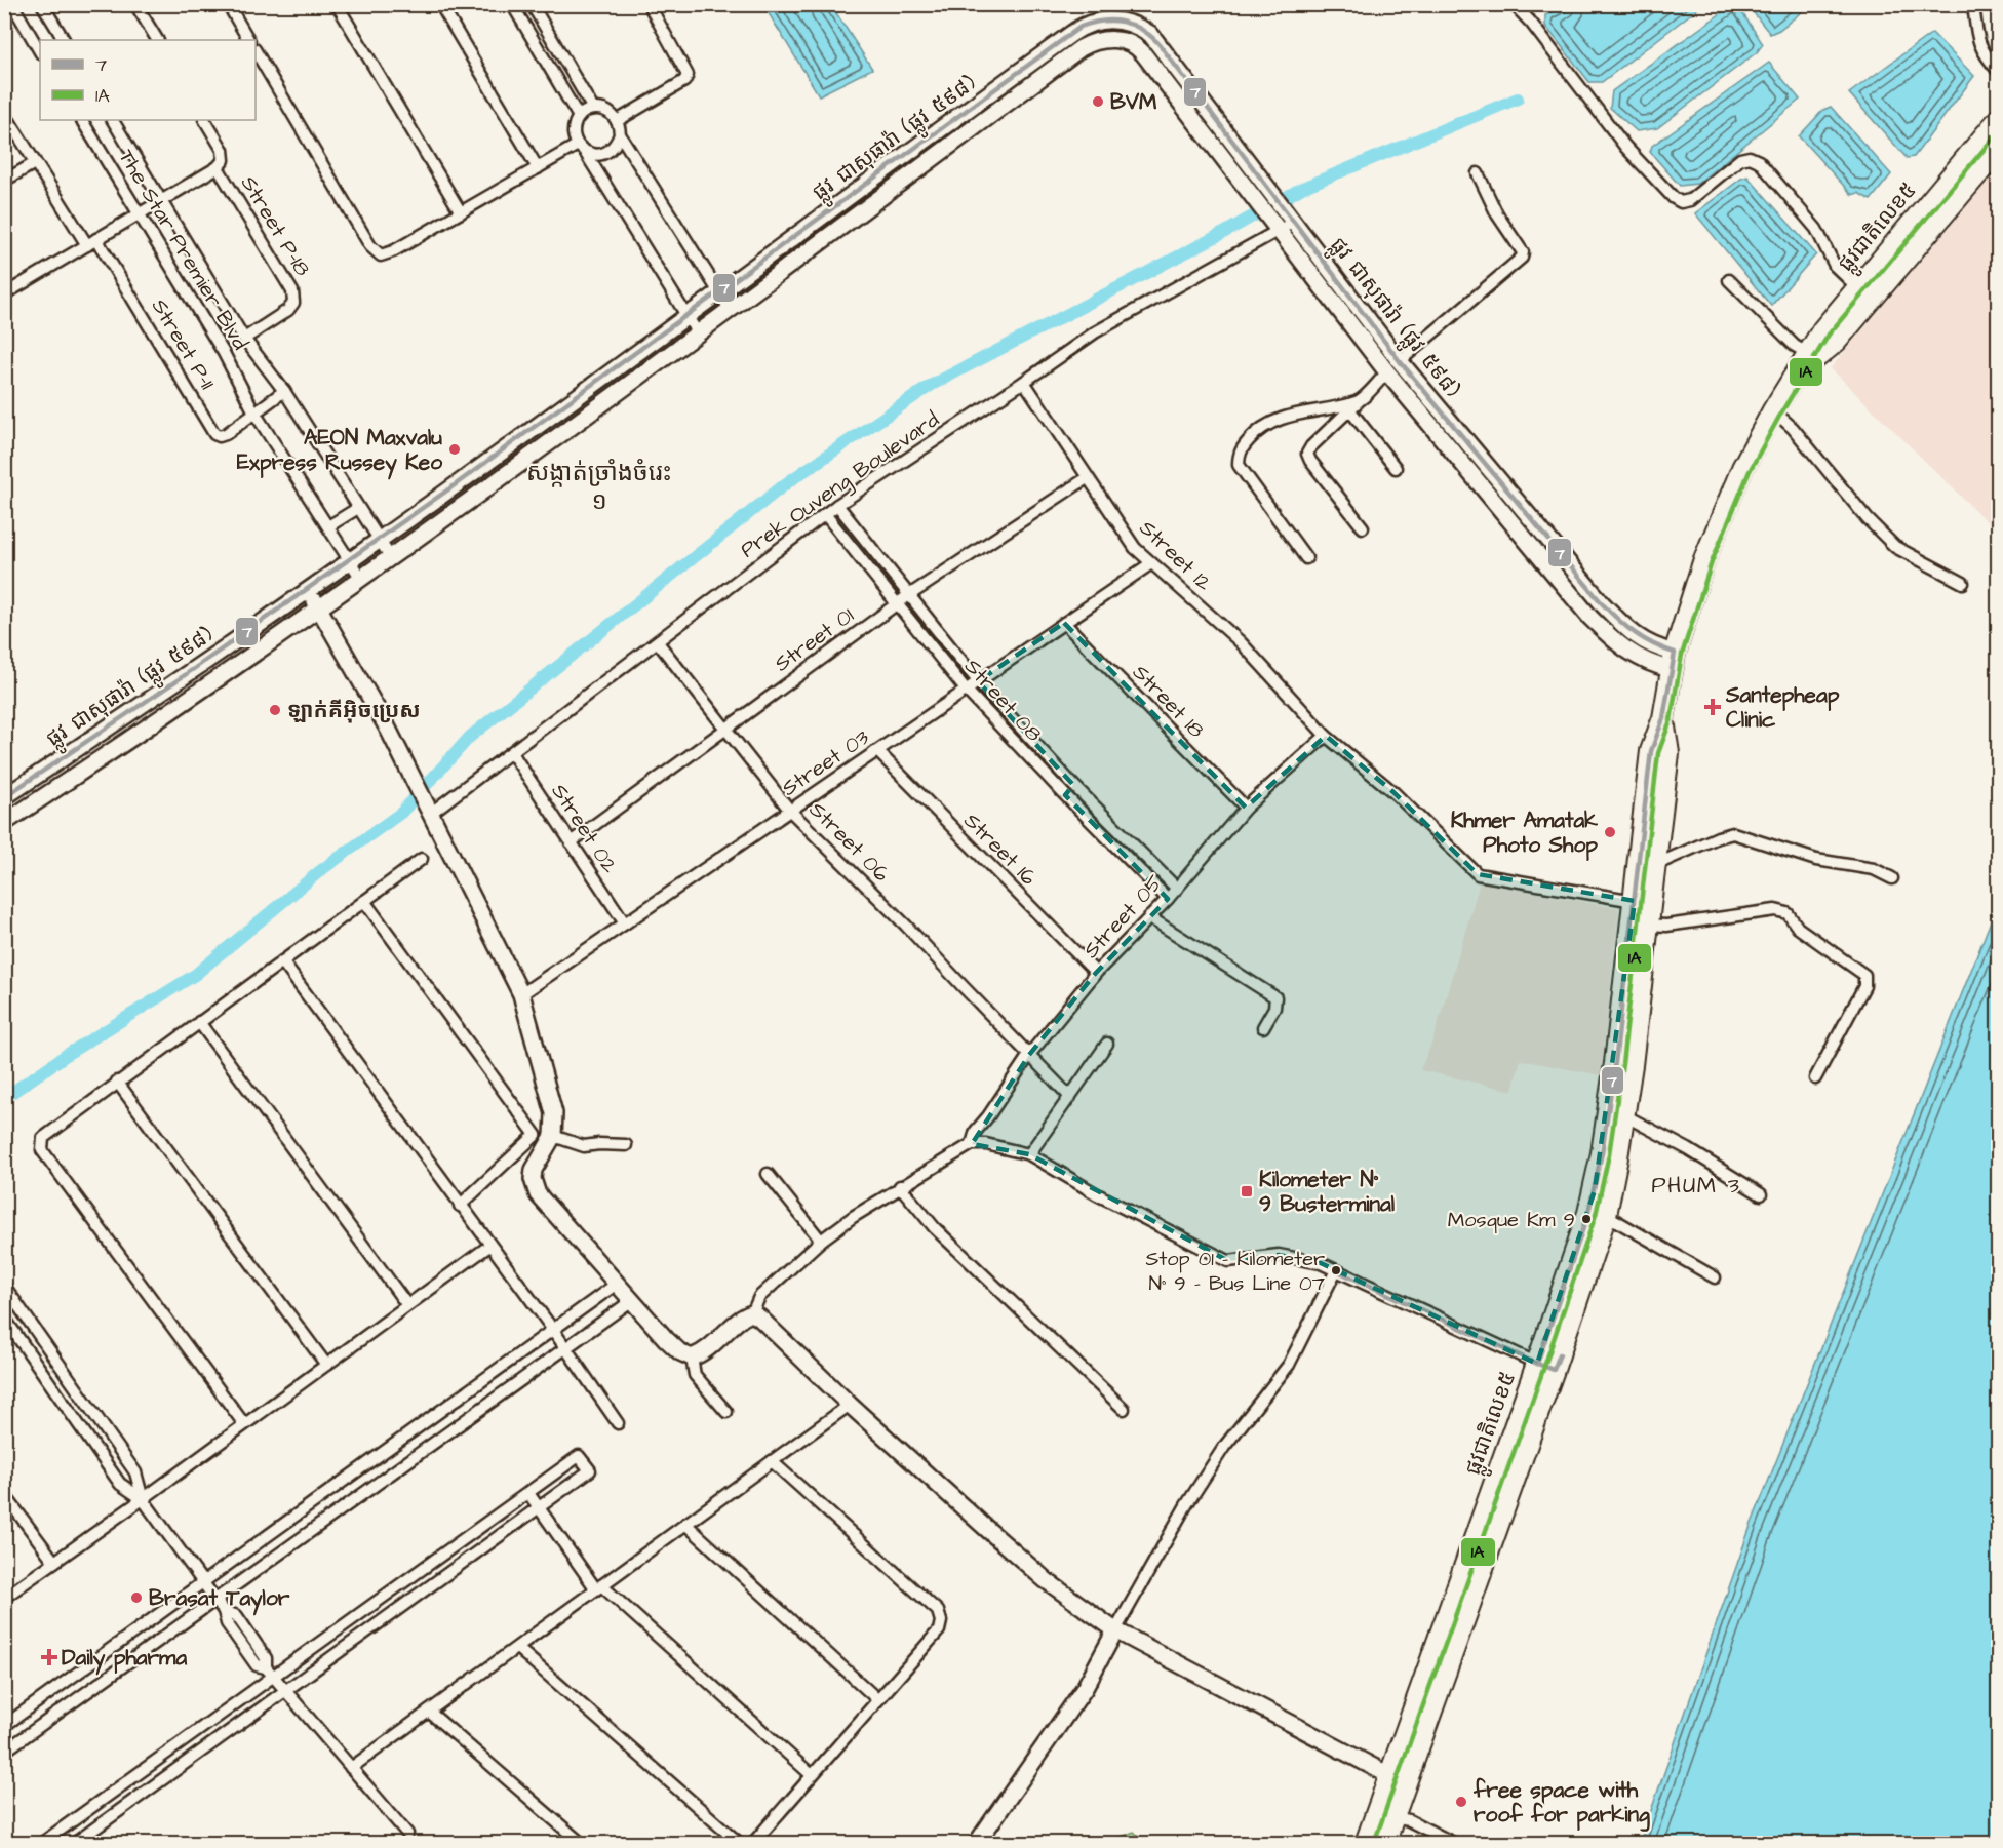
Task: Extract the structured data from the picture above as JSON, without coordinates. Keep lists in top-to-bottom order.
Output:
{
  "streets": {
    "highway": ["ផ្លូវជាតិលេខ៥"],
    "main road": ["ផ្លូវ ជាសុផារ៉ា (ផ្លូវ ៥៩៨)"],
    "street": [
      "Street P-18",
      "The Star Premier Blvd",
      "Street P-11",
      "Prek Ouveng Boulevard",
      "Street 12",
      "Street 01",
      "Street 08",
      "Street 18",
      "Street 03",
      "Street 02",
      "Street 06",
      "Street 16",
      "Street 05"
    ]
  },
  "crossings": [
    ["ផ្លូវ ជាសុផារ៉ា (ផ្លូវ ៥៩៨)", "ផ្លូវជាតិលេខ៥"],
    ["ផ្លូវ ជាសុផារ៉ា (ផ្លូវ ៥៩៨)", "The Star Premier Blvd"],
    ["ផ្លូវ ជាសុផារ៉ា (ផ្លូវ ៥៩៨)", "Prek Ouveng Boulevard"],
    ["Street P-18", "The Star Premier Blvd"],
    ["ផ្លូវជាតិលេខ៥", "Street 12"],
    ["The Star Premier Blvd", "Street P-11"],
    ["Prek Ouveng Boulevard", "Street 12"],
    ["Prek Ouveng Boulevard", "Street 08"],
    ["Prek Ouveng Boulevard", "Street 02"],
    ["Prek Ouveng Boulevard", "Street 06"],
    ["Street 12", "Street 01"],
    ["Street 12", "Street 03"],
    ["Street 12", "Street 05"],
    ["Street 01", "Street 08"],
    ["Street 01", "Street 02"],
    ["Street 01", "Street 06"],
    ["Street 08", "Street 03"],
    ["Street 08", "Street 05"],
    ["Street 18", "Street 03"],
    ["Street 18", "Street 05"],
    ["Street 03", "Street 02"],
    ["Street 03", "Street 06"],
    ["Street 03", "Street 16"],
    ["Street 06", "Street 05"],
    ["Street 16", "Street 05"]
  ],
  "districts": ["សង្កាត់ច្រាំងចំរេះ ១", "PHUM 3"],
  "places": {
    "other": [
      "BVM",
      "AEON Maxvalu Express Russey Keo",
      "ឡាក់គីអ៊ិចប្រេស",
      "Khmer Amatak Photo Shop",
      "Mosque Km 9",
      "Stop 01 - Kilometer N° 9 - Bus Line 07",
      "Brasat Taylor",
      "free space with roof for parking"
    ],
    "health": ["Santepheap Clinic", "Daily pharma"],
    "transit": ["Kilometer N° 9 Busterminal"]
  },
  "lines": ["transit line 7", "transit line 1A"],
  "legend": ["7", "1A"]
}
